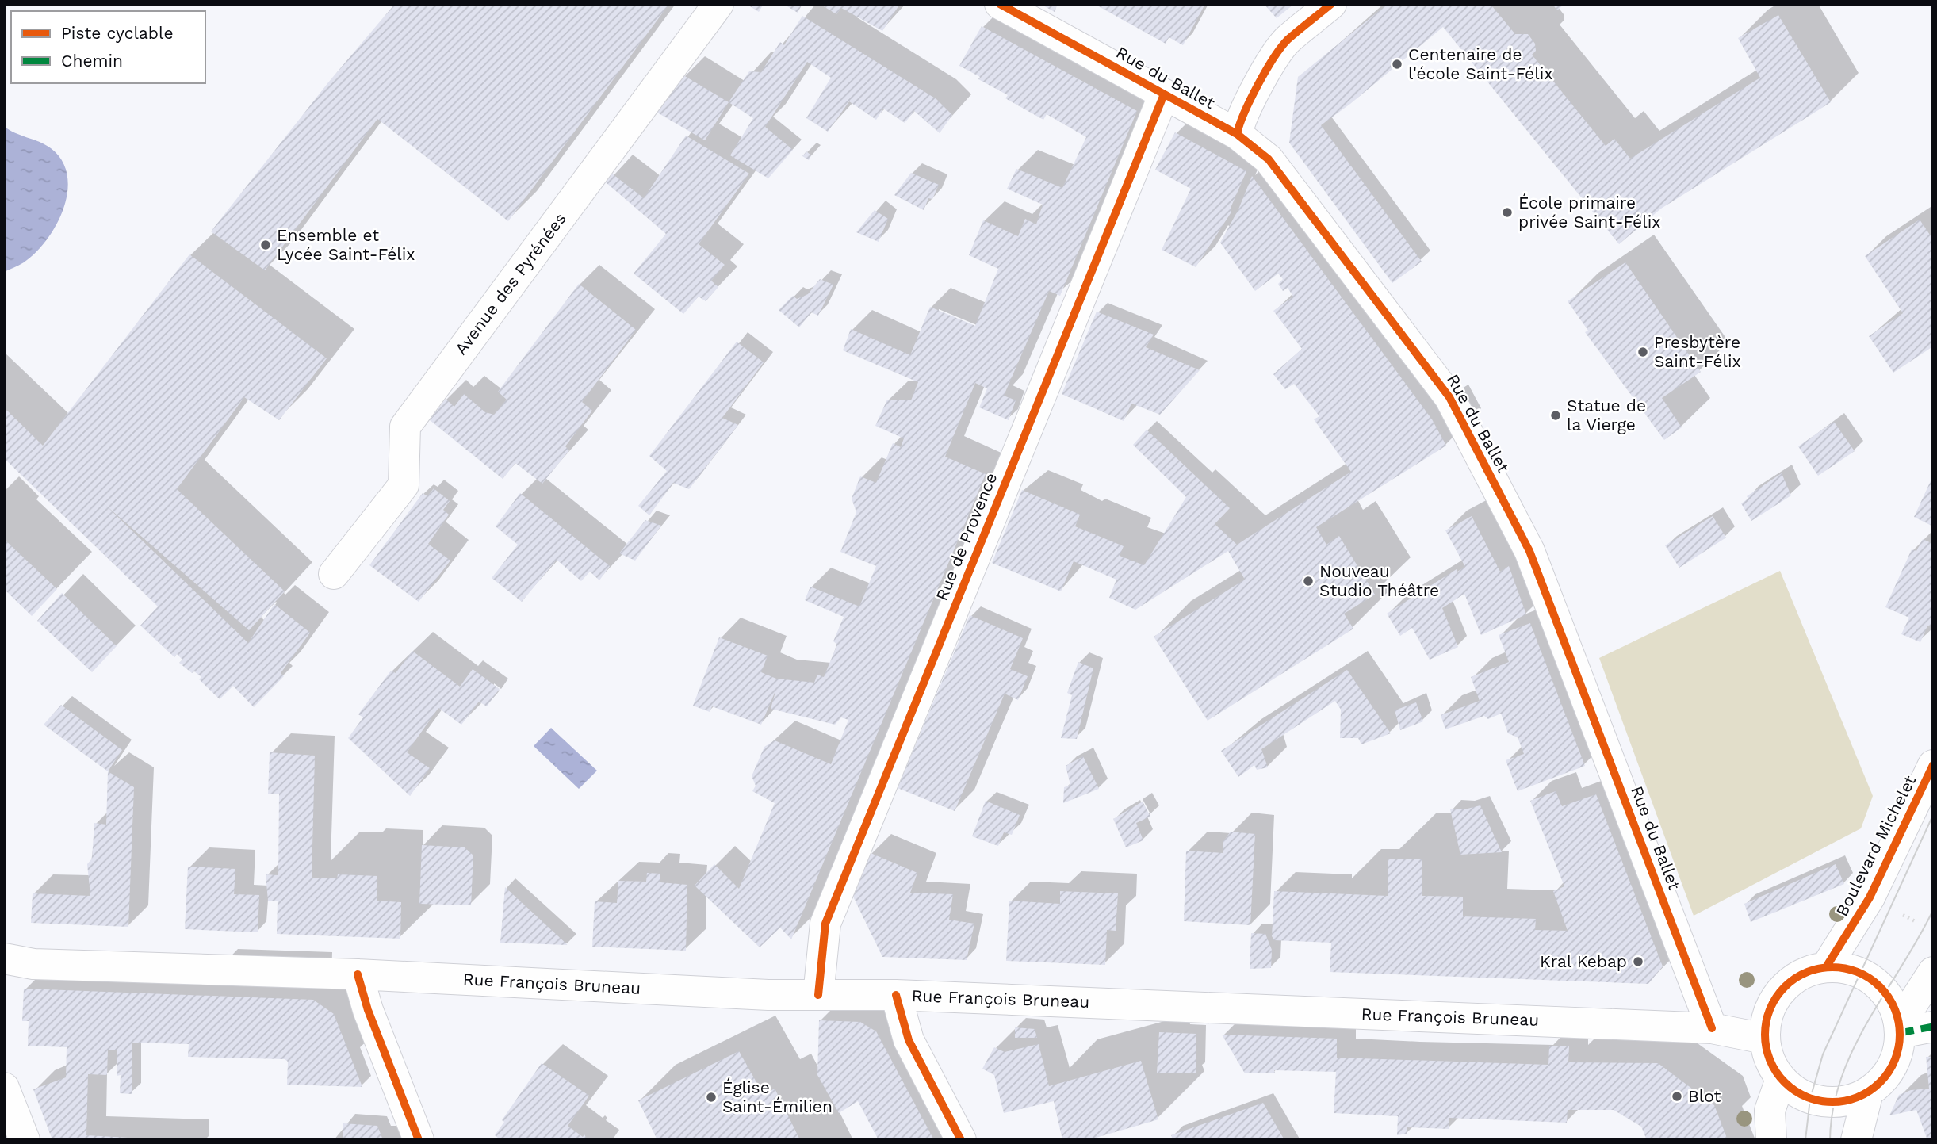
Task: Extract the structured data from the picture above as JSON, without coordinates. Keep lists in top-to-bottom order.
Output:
{
  "streets": {
    "street": [
      "Rue du Ballet",
      "Avenue des Pyrénées",
      "Rue de Provence",
      "Boulevard Michelet",
      "Rue François Bruneau"
    ]
  },
  "crossings": [
    ["Rue du Ballet", "Rue de Provence"],
    ["Rue du Ballet", "Rue François Bruneau"],
    ["Rue de Provence", "Rue François Bruneau"],
    ["Boulevard Michelet", "Rue François Bruneau"]
  ],
  "places": [
    "Centenaire de l'école Saint-Félix",
    "École primaire privée Saint-Félix",
    "Ensemble et Lycée Saint-Félix",
    "Presbytère Saint-Félix",
    "Statue de la Vierge",
    "Nouveau Studio Théâtre",
    "Kral Kebap",
    "Blot",
    "Église Saint-Émilien"
  ],
  "legend": ["Piste cyclable", "Chemin"]
}
